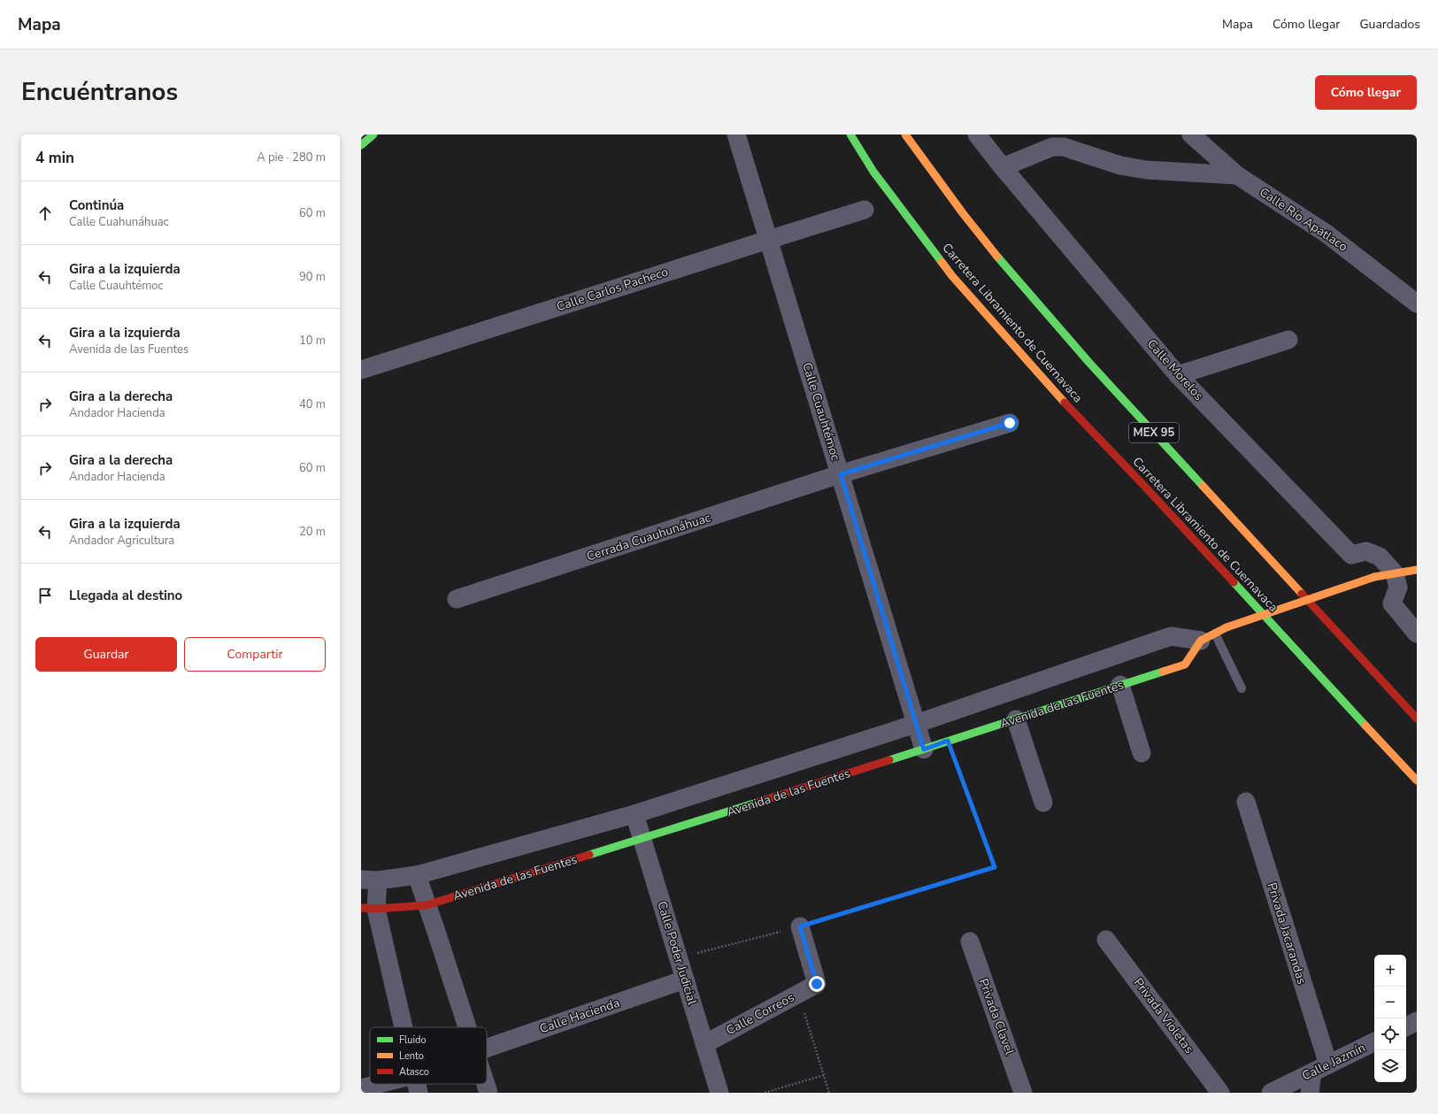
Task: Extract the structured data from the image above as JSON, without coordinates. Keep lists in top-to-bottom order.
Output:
{
  "streets": {
    "main road": ["Carretera Libramiento de Cuernavaca", "MEX 95", "Avenida de las Fuentes"],
    "street": [
      "Calle Río Apatlaco",
      "Calle Carlos Pacheco",
      "Calle Morelos",
      "Calle Cuauhtémoc",
      "Cerrada Cuauhunáhuac",
      "Privada Jacarandas",
      "Calle Poder Judicial",
      "Calle Correos",
      "Calle Hacienda",
      "Privada Violetas",
      "Privada Clavel",
      "Calle Jazmín"
    ]
  },
  "crossings": [
    ["Calle Carlos Pacheco", "Calle Cuauhtémoc"],
    ["Calle Morelos", "Avenida de las Fuentes"],
    ["Calle Cuauhtémoc", "Cerrada Cuauhunáhuac"],
    ["Calle Cuauhtémoc", "Avenida de las Fuentes"],
    ["Avenida de las Fuentes", "Calle Poder Judicial"],
    ["Privada Jacarandas", "Calle Jazmín"],
    ["Calle Poder Judicial", "Calle Correos"],
    ["Calle Poder Judicial", "Calle Hacienda"]
  ],
  "legend": ["Fluido", "Lento", "Atasco"],
  "page": {
    "header": "Mapa",
    "nav": ["Mapa", "Cómo llegar", "Guardados"],
    "title": "Encuéntranos",
    "buttons": [
      "Cómo llegar",
      ["Guardar", "Compartir"]
    ],
    "heading": ["4 min", "A pie · 280 m"],
    "list": [
      ["Continúa", "Calle Cuahunáhuac", "60 m"],
      ["Gira a la izquierda", "Calle Cuauhtémoc", "90 m"],
      ["Gira a la izquierda", "Avenida de las Fuentes", "10 m"],
      ["Gira a la derecha", "Andador Hacienda", "40 m"],
      ["Gira a la derecha", "Andador Hacienda", "60 m"],
      ["Gira a la izquierda", "Andador Agricultura", "20 m"],
      "Llegada al destino"
    ],
    "map_buttons": ["+", "−"]
  }
}
